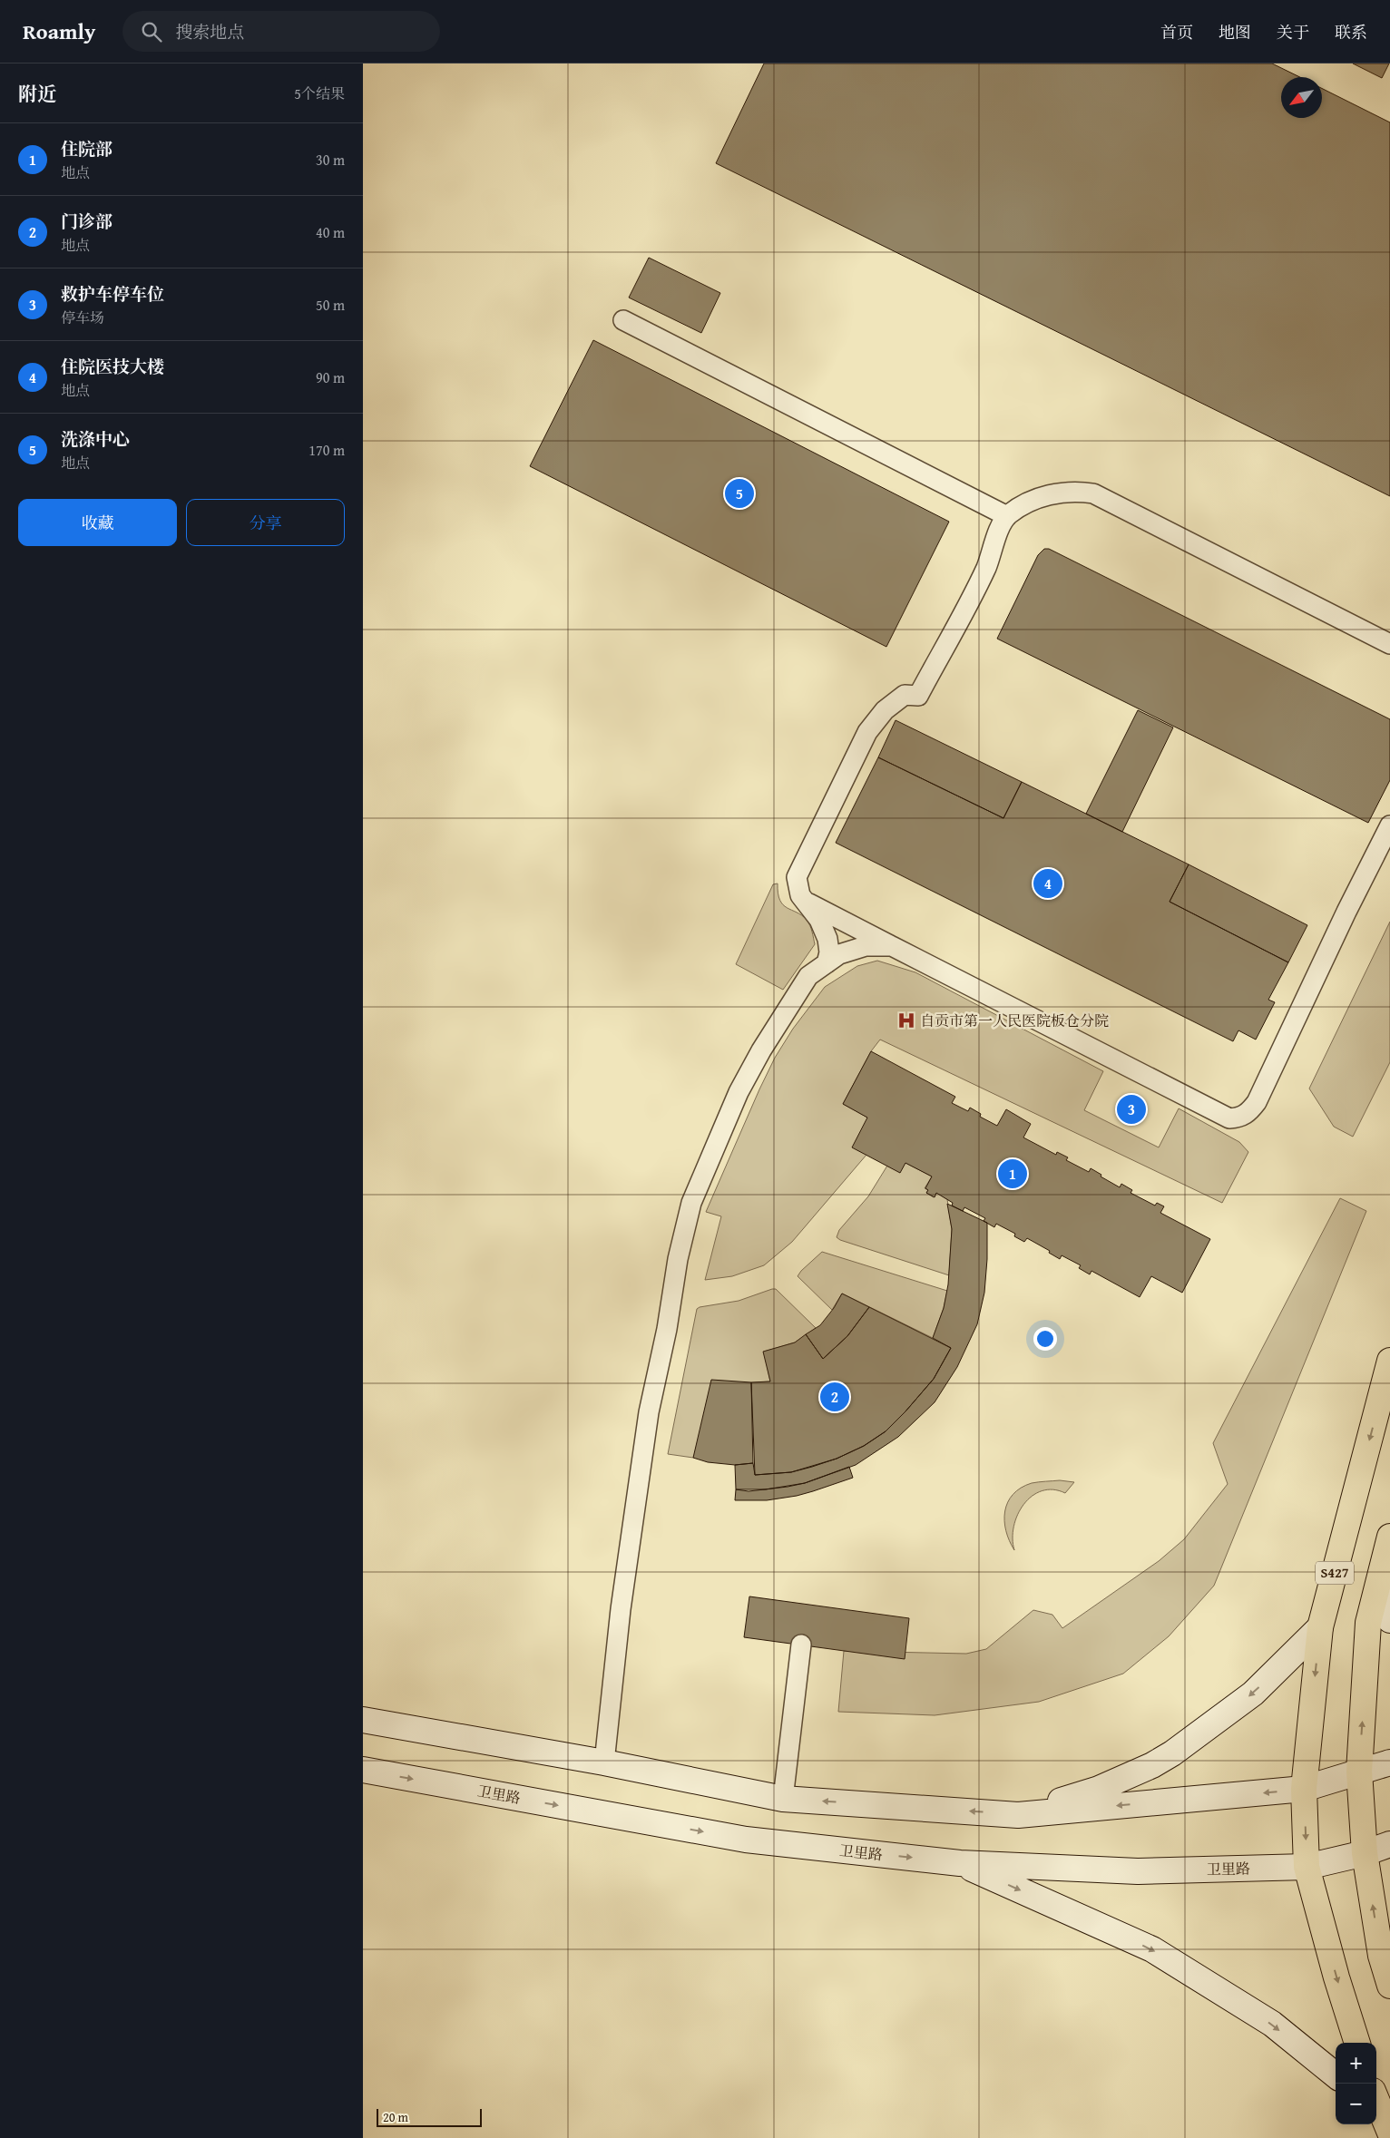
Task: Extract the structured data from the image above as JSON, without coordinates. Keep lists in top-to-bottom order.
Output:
{
  "streets": {
    "main road": ["S427", "卫里路"]
  },
  "crossings": [
    ["S427", "卫里路"]
  ],
  "places": {
    "hospital": ["自贡市第一人民医院板仓分院"]
  },
  "scale_bar": "20 m",
  "north": "bottom left",
  "page": {
    "header": "Roamly",
    "search": "搜索地点",
    "nav": [
      "首页",
      "地图",
      "关于",
      "联系"
    ],
    "heading": ["附近", "5个结果"],
    "list": [
      {
        "mark": "1",
        "name": "住院部",
        "note": "地点",
        "value": "30 m"
      },
      {
        "mark": "2",
        "name": "门诊部",
        "note": "地点",
        "value": "40 m"
      },
      {
        "mark": "3",
        "name": "救护车停车位",
        "note": "停车场",
        "value": "50 m"
      },
      {
        "mark": "4",
        "name": "住院医技大楼",
        "note": "地点",
        "value": "90 m"
      },
      {
        "mark": "5",
        "name": "洗涤中心",
        "note": "地点",
        "value": "170 m"
      }
    ],
    "pins": [
      "5",
      "4",
      "3",
      "1",
      "2"
    ],
    "buttons": ["收藏", "分享"],
    "map_buttons": ["+", "−"],
    "scale": "20 m"
  }
}
